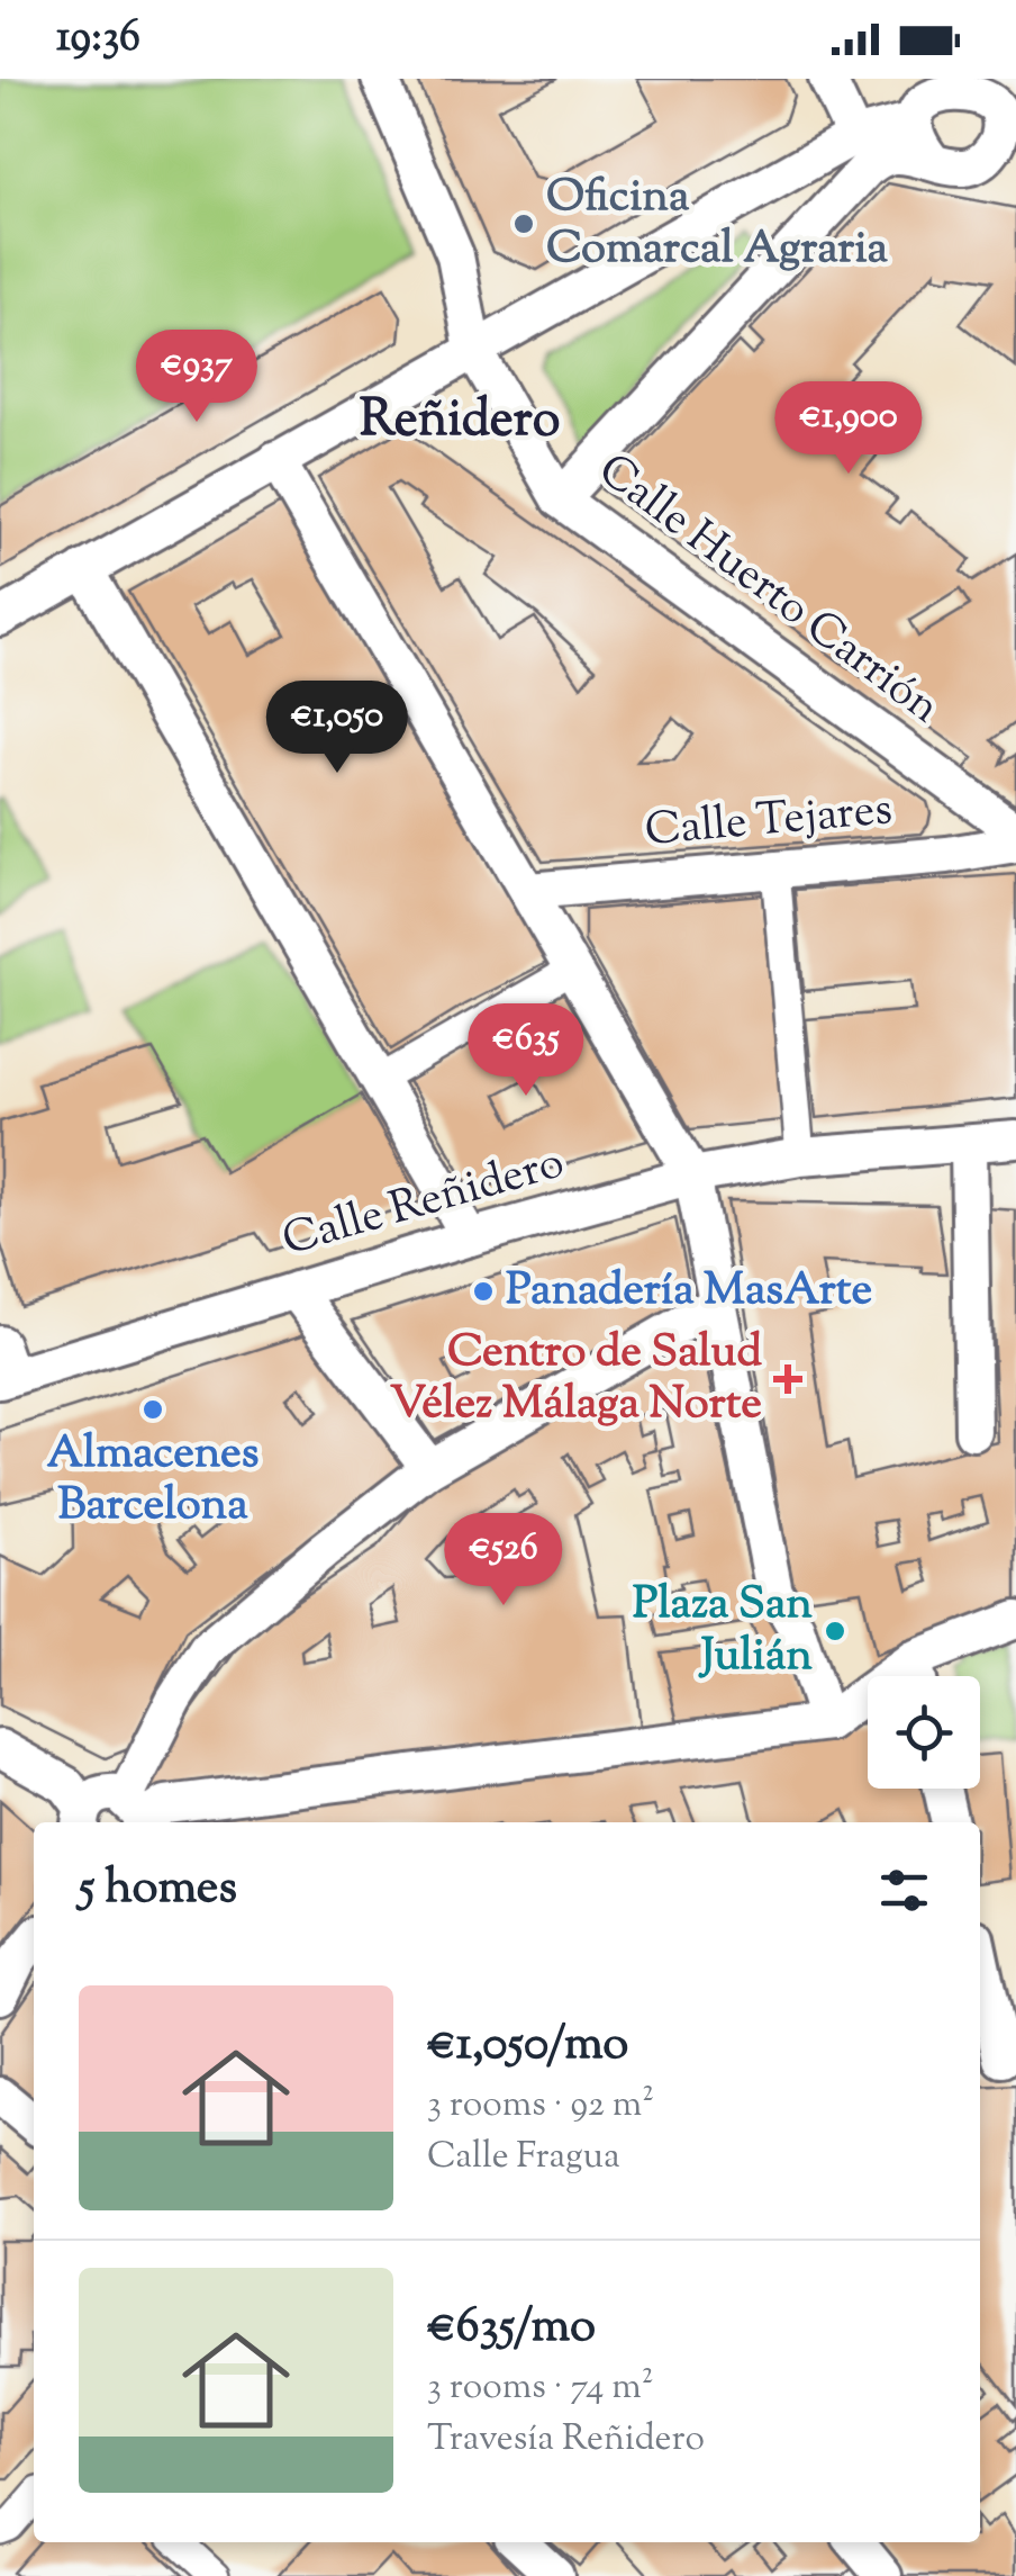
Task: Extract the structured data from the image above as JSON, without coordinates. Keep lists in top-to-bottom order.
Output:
{
  "streets": {
    "street": ["Calle Huerto Carrión", "Calle Tejares", "Calle Reñidero"]
  },
  "districts": ["Reñidero"],
  "places": {
    "other": [
      "Oficina Comarcal Agraria",
      "Panadería MasArte",
      "Almacenes Barcelona",
      "Plaza San Julián"
    ],
    "health": ["Centro de Salud Vélez Málaga Norte"]
  },
  "page": {
    "status": "19:36",
    "price": [
      "€937",
      "€1,900",
      "€1,050",
      "€635",
      "€526"
    ],
    "heading": "5 homes",
    "list": [
      {
        "name": "€1,050/mo",
        "note": "3 rooms · 92 m² · Calle Fragua"
      },
      {
        "name": "€635/mo",
        "note": "3 rooms · 74 m² · Travesía Reñidero"
      }
    ]
  }
}
